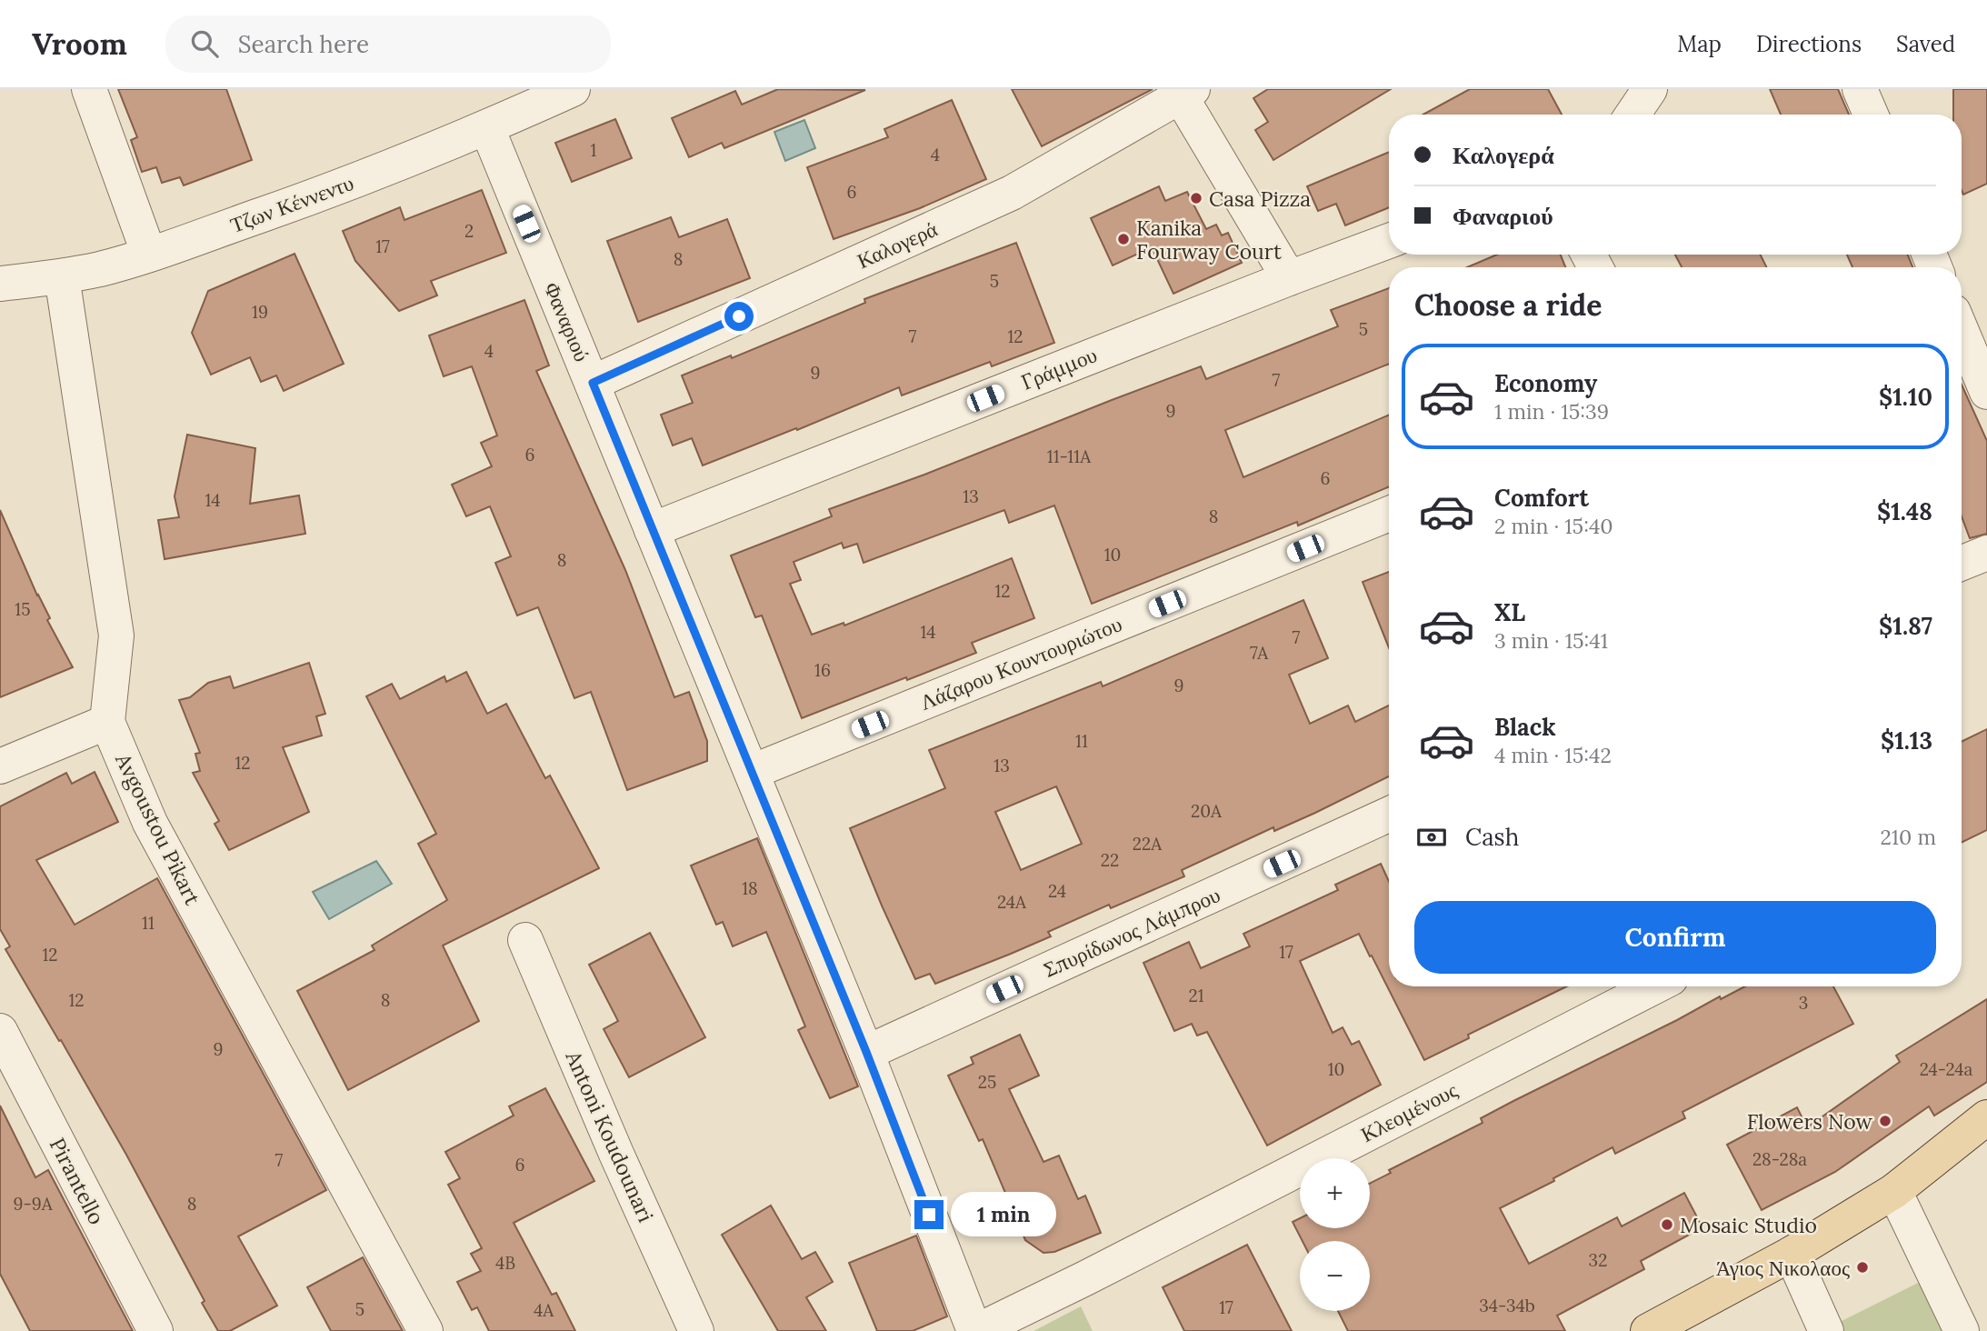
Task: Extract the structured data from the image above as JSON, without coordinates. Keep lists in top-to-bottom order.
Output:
{
  "streets": {
    "street": [
      "Τζων Κέννεντυ",
      "Καλογερά",
      "Φαναριού",
      "Γράμμου",
      "Λάζαρου Κουντουριώτου",
      "Avgoustou Pikart",
      "Σπυρίδωνος Λάμπρου",
      "Κλεομένους",
      "Antoni Koudounari",
      "Pirantello"
    ]
  },
  "crossings": [
    ["Τζων Κέννεντυ", "Φαναριού"],
    ["Τζων Κέννεντυ", "Avgoustou Pikart"],
    ["Καλογερά", "Φαναριού"],
    ["Φαναριού", "Γράμμου"],
    ["Φαναριού", "Λάζαρου Κουντουριώτου"],
    ["Φαναριού", "Σπυρίδωνος Λάμπρου"],
    ["Φαναριού", "Κλεομένους"]
  ],
  "places": [
    "Casa Pizza",
    "Kanika Fourway Court",
    "Flowers Now",
    "Mosaic Studio",
    "Άγιος Νικολαος"
  ],
  "house_numbers": [
    "1",
    "4",
    "6",
    "2",
    "17",
    "8",
    "5",
    "19",
    "5",
    "7",
    "12",
    "4",
    "9",
    "7",
    "9",
    "6",
    "11-11A",
    "6",
    "13",
    "14",
    "8",
    "10",
    "8",
    "12",
    "15",
    "14",
    "7",
    "7A",
    "16",
    "9",
    "11",
    "12",
    "13",
    "20A",
    "22A",
    "22",
    "18",
    "24",
    "24A",
    "11",
    "17",
    "12",
    "21",
    "12",
    "8",
    "3",
    "9",
    "10",
    "24-24a",
    "25",
    "28-28a",
    "7",
    "6",
    "9-9A",
    "8",
    "32",
    "4B",
    "34-34b",
    "17",
    "5",
    "4A"
  ],
  "page": {
    "header": "Vroom",
    "search": "Search here",
    "nav": ["Map", "Directions", "Saved"],
    "banner": ["Καλογερά", "Φαναριού"],
    "heading": "Choose a ride",
    "list": [
      {
        "name": "Economy",
        "note": "1 min · 15:39",
        "value": "$1.10"
      },
      {
        "name": "Comfort",
        "note": "2 min · 15:40",
        "value": "$1.48"
      },
      {
        "name": "XL",
        "note": "3 min · 15:41",
        "value": "$1.87"
      },
      {
        "name": "Black",
        "note": "4 min · 15:42",
        "value": "$1.13"
      }
    ],
    "pay": ["Cash", "210 m"],
    "buttons": "Confirm",
    "map_buttons": ["+", "−"],
    "bubble": "1 min"
  }
}
